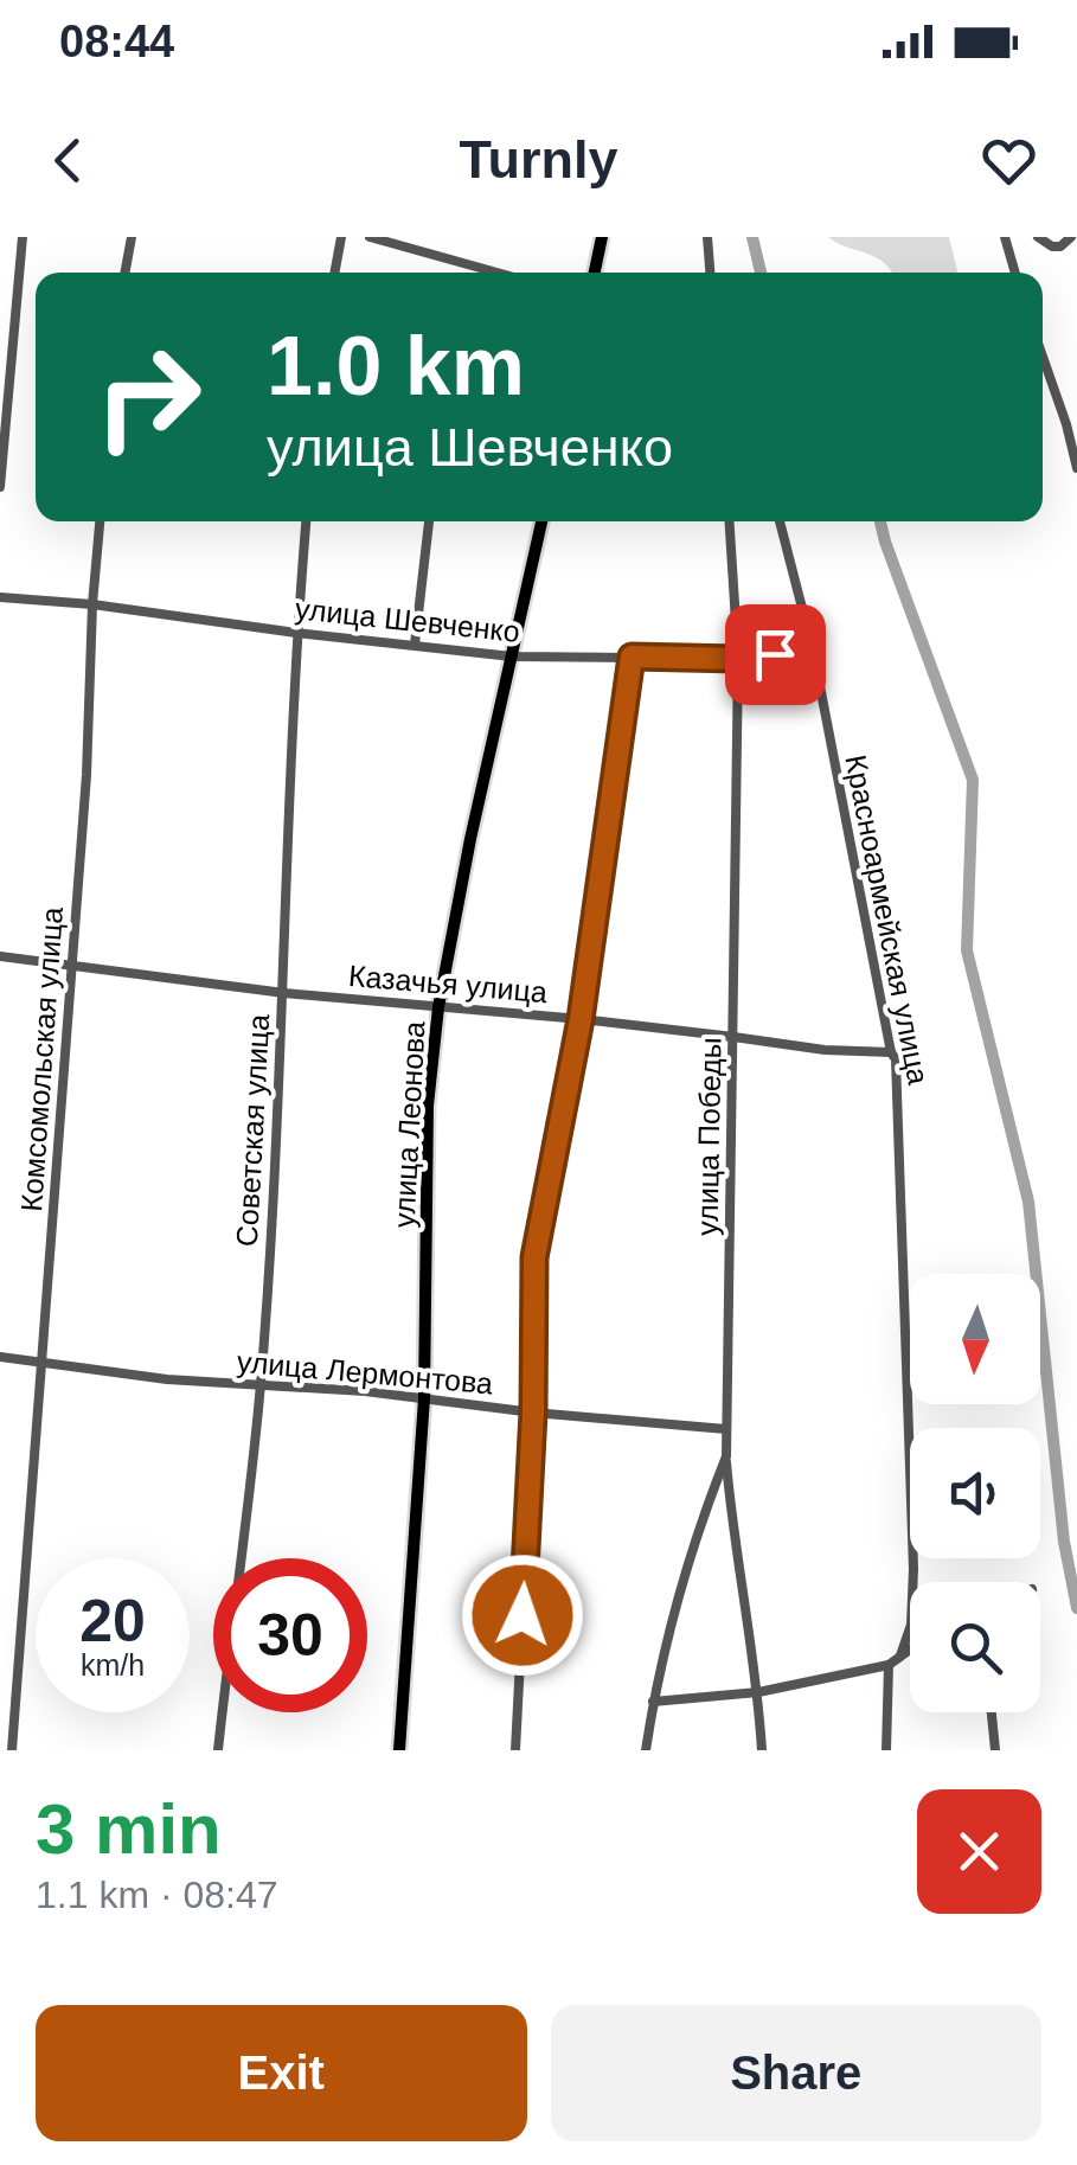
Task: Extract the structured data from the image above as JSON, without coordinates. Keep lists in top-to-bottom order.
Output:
{
  "streets": {
    "main road": ["улица Леонова"],
    "street": [
      "улица Шевченко",
      "Красноармейская улица",
      "Казачья улица",
      "Комсомольская улица",
      "Советская улица",
      "улица Победы",
      "улица Лермонтова"
    ]
  },
  "crossings": [
    ["улица Шевченко", "Красноармейская улица"],
    ["улица Шевченко", "Комсомольская улица"],
    ["улица Шевченко", "улица Леонова"],
    ["улица Шевченко", "Советская улица"],
    ["улица Шевченко", "улица Победы"],
    ["Красноармейская улица", "Казачья улица"],
    ["Казачья улица", "Комсомольская улица"],
    ["Казачья улица", "улица Леонова"],
    ["Казачья улица", "Советская улица"],
    ["Казачья улица", "улица Победы"],
    ["Комсомольская улица", "улица Лермонтова"],
    ["улица Леонова", "улица Лермонтова"],
    ["Советская улица", "улица Лермонтова"],
    ["улица Победы", "улица Лермонтова"]
  ],
  "north": "bottom",
  "page": {
    "status": "08:44",
    "header": "Turnly",
    "turn": ["1.0 km", "улица Шевченко"],
    "speed": "20 km/h",
    "limit": "30",
    "heading": ["3 min", "1.1 km · 08:47"],
    "buttons": ["Exit", "Share"]
  }
}
